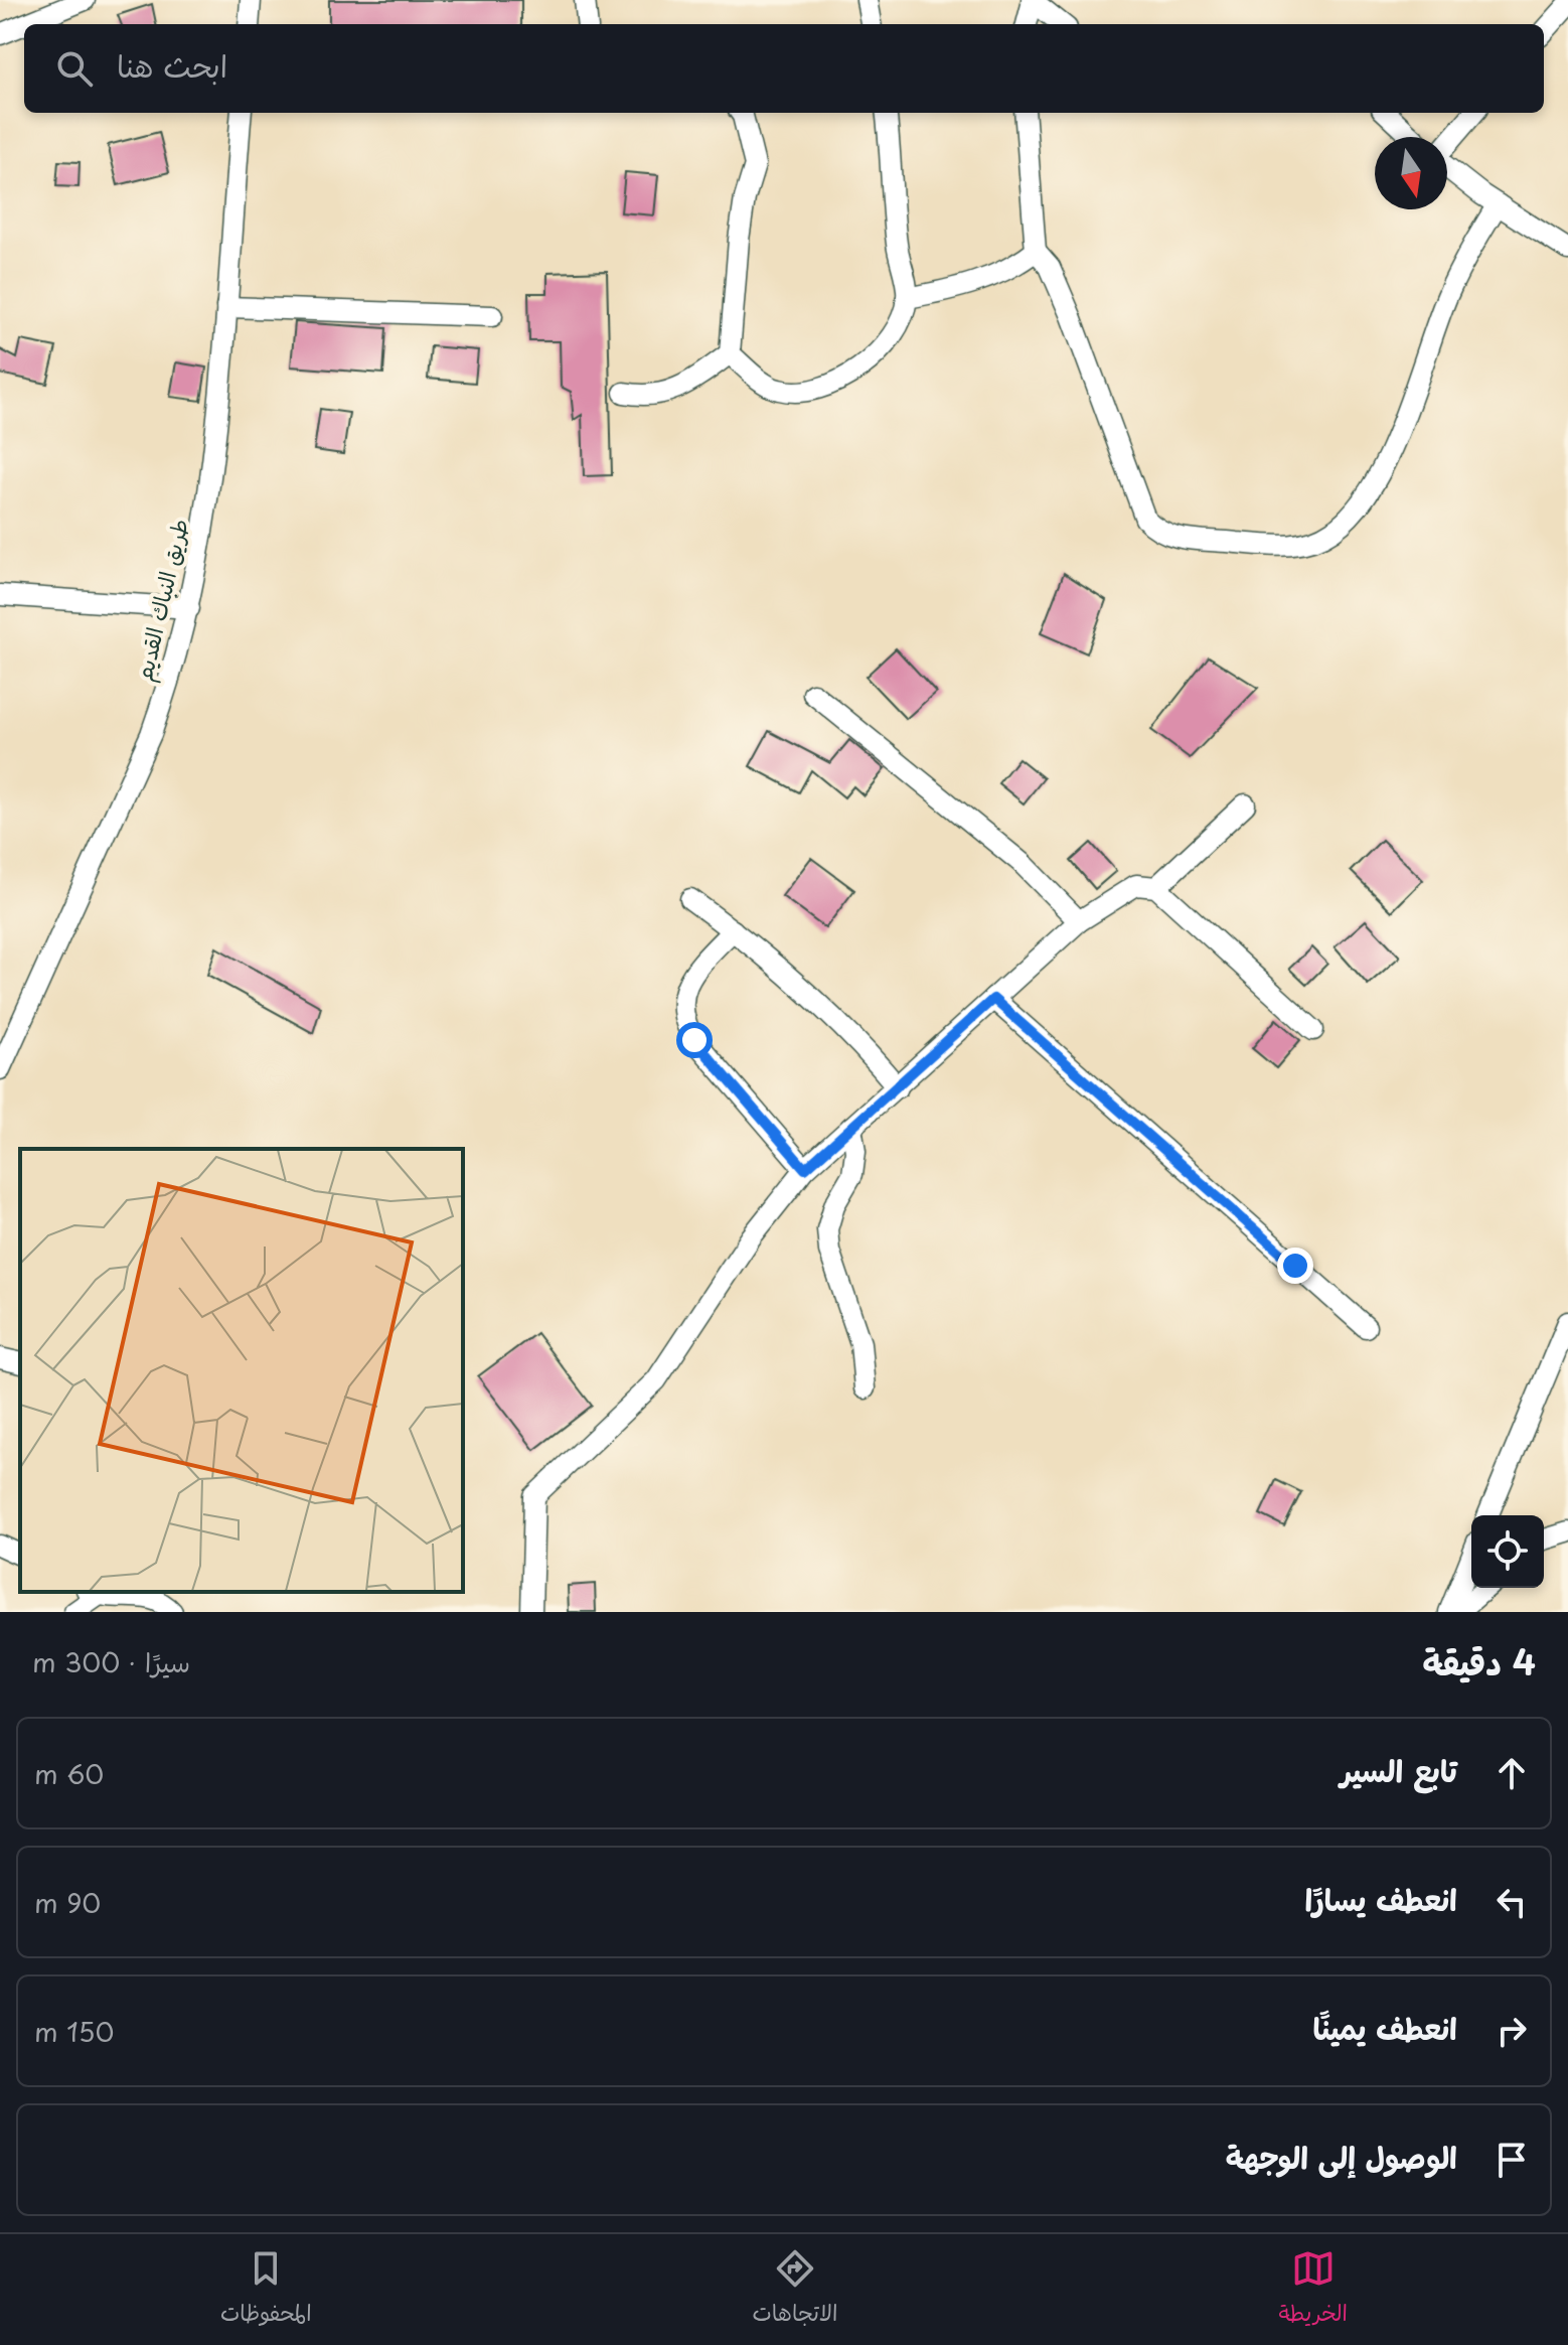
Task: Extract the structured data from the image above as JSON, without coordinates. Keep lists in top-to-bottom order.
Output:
{
  "streets": {
    "street": ["طريق النباك القديم"]
  },
  "north": "bottom",
  "page": {
    "search": "ابحث هنا",
    "heading": ["4 دقيقة", "سيرًا · 300 m"],
    "list": [
      ["تابع السير", "60 m"],
      ["انعطف يسارًا", "90 m"],
      ["انعطف يمينًا", "150 m"],
      "الوصول إلى الوجهة"
    ],
    "nav": ["الخريطة", "الاتجاهات", "المحفوظات"]
  }
}
